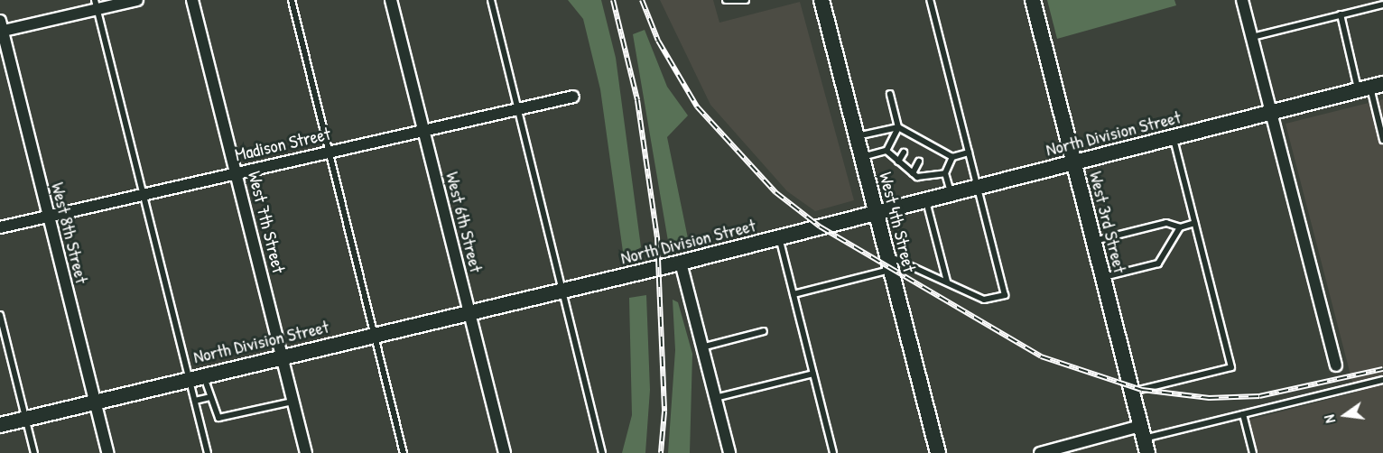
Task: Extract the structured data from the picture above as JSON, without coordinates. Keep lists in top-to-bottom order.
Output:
{
  "streets": {
    "main road": ["North Division Street", "West 4th Street", "West 3rd Street"],
    "street": [
      "Madison Street",
      "West 7th Street",
      "West 6th Street",
      "West 8th Street"
    ]
  },
  "crossings": [
    ["North Division Street", "West 7th Street"],
    ["North Division Street", "West 6th Street"],
    ["North Division Street", "West 4th Street"],
    ["North Division Street", "West 3rd Street"],
    ["North Division Street", "West 8th Street"],
    ["Madison Street", "West 7th Street"],
    ["Madison Street", "West 6th Street"],
    ["Madison Street", "West 8th Street"]
  ],
  "north": "left"
}
